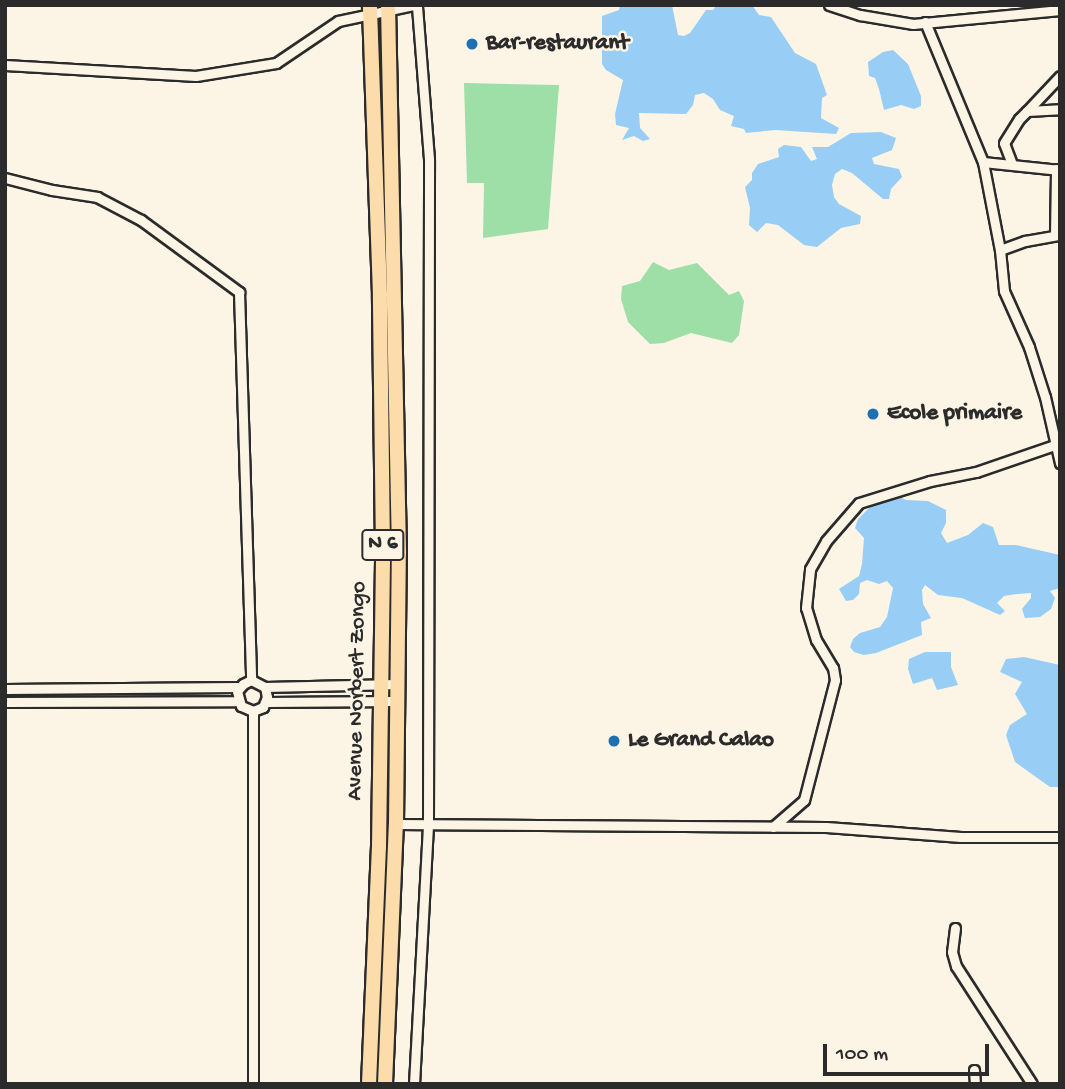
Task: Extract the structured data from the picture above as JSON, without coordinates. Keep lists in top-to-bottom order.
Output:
{
  "streets": {
    "main road": ["N 6", "Avenue Norbert Zongo"]
  },
  "places": ["Bar-restaurant", "Ecole primaire", "Le Grand Calao"],
  "scale_bar": "100 m"
}
